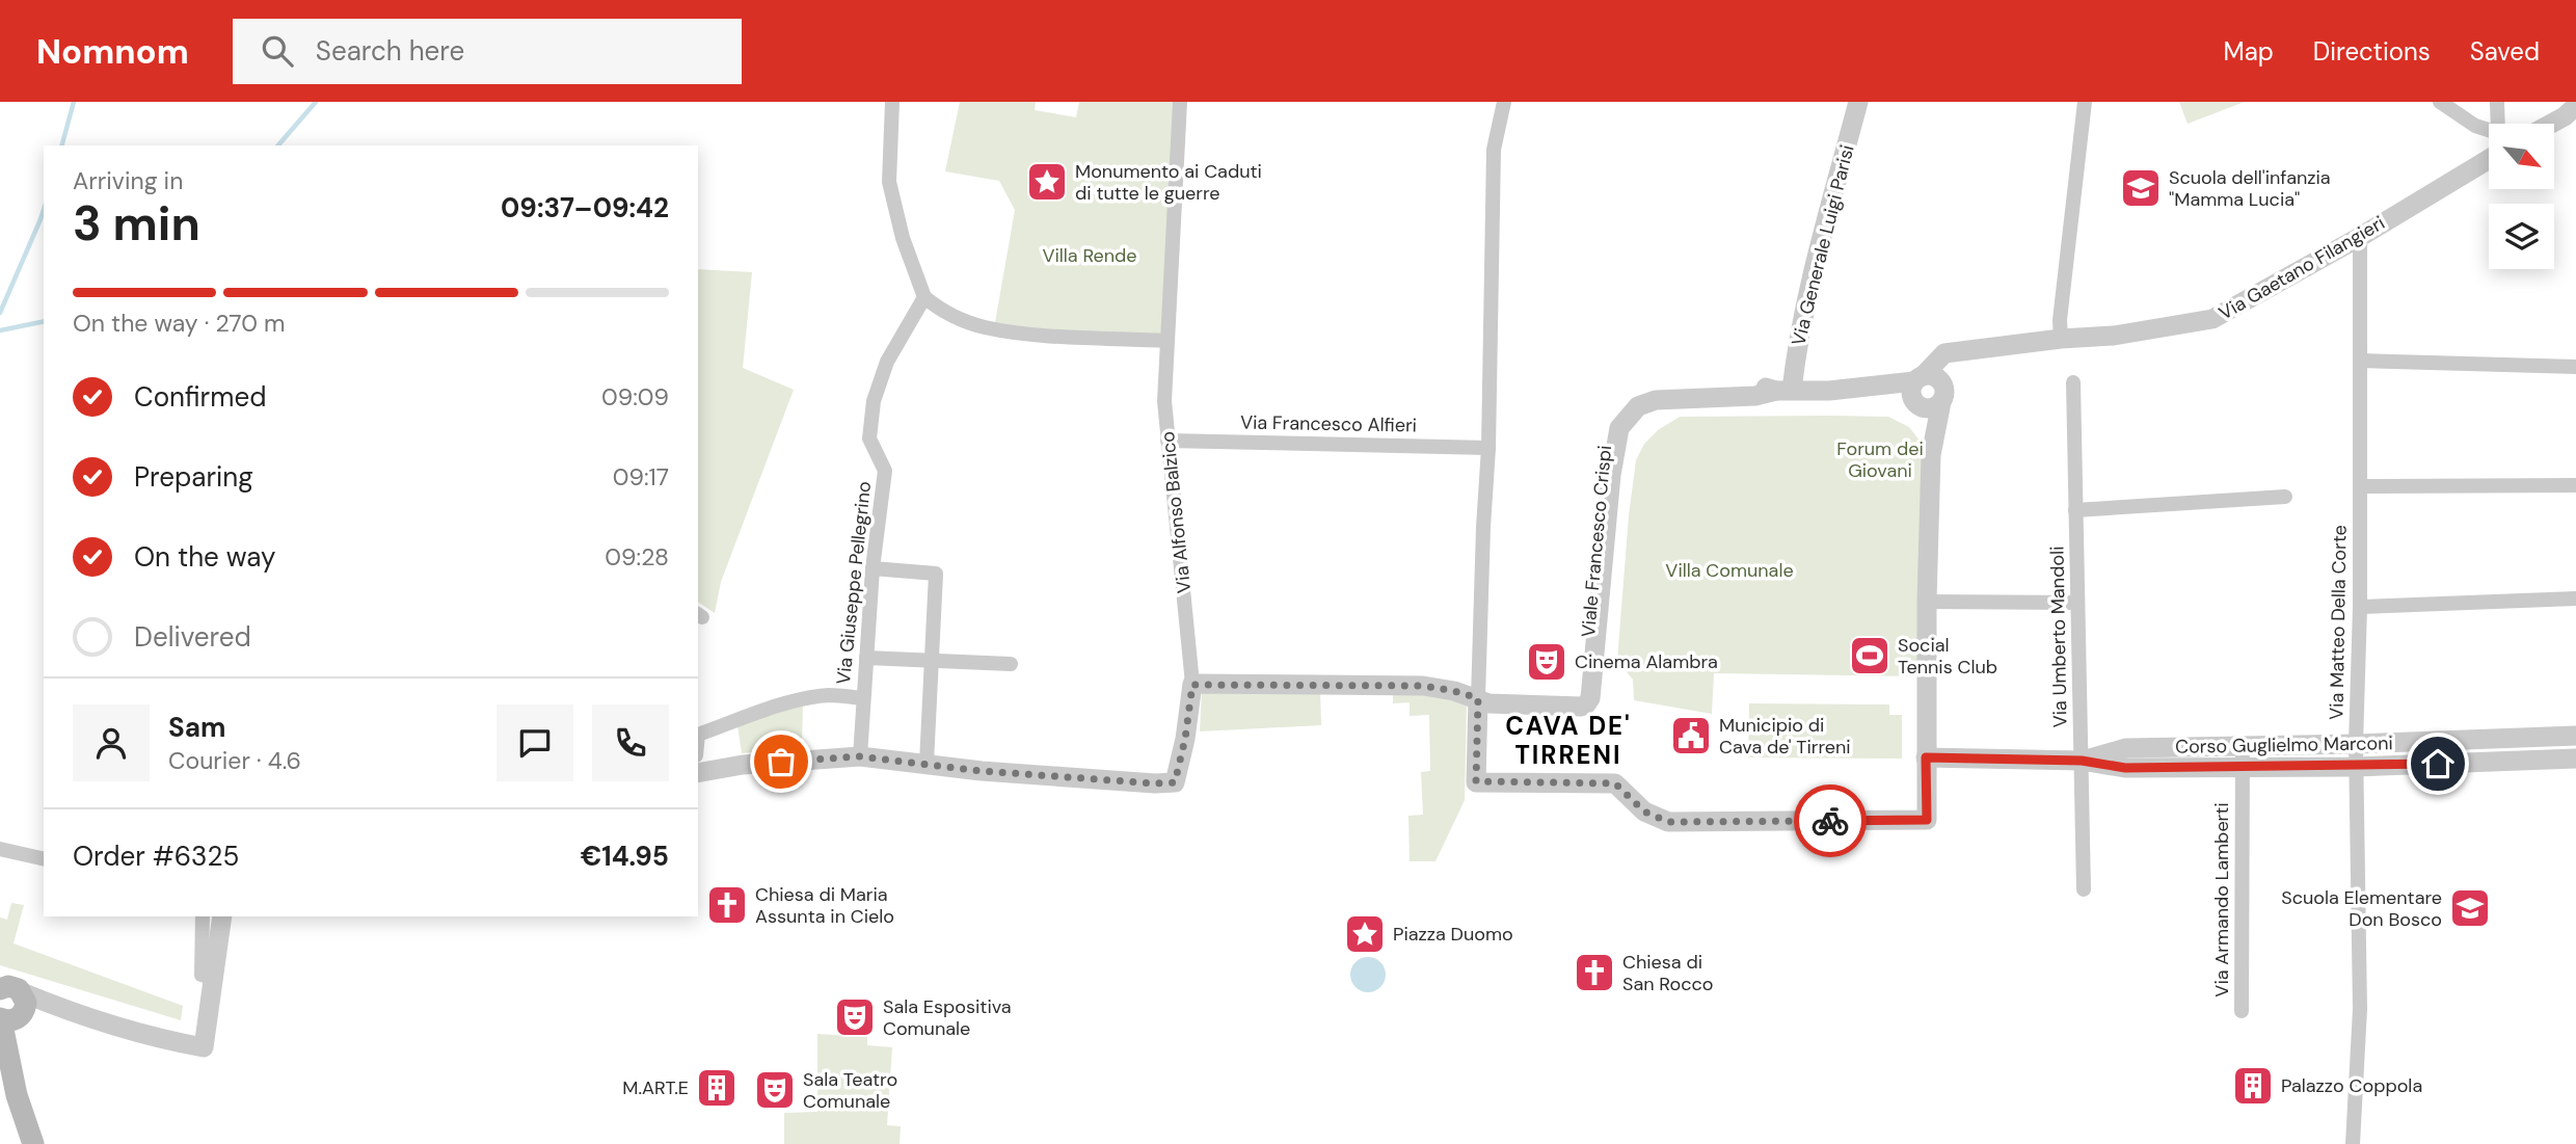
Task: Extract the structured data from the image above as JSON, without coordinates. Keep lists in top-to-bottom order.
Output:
{
  "streets": {
    "street": [
      "Via Generale Luigi Parisi",
      "Via Gaetano Filangieri",
      "Via Francesco Alfieri",
      "Via Alfonso Balzico",
      "Viale Francesco Crispi",
      "Via Giuseppe Pellegrino",
      "Via Matteo Della Corte",
      "Via Umberto Mandoli",
      "Corso Guglielmo Marconi",
      "Via Armando Lamberti"
    ]
  },
  "crossings": [
    ["Via Generale Luigi Parisi", "Viale Francesco Crispi"],
    ["Via Gaetano Filangieri", "Viale Francesco Crispi"],
    ["Via Gaetano Filangieri", "Via Matteo Della Corte"],
    ["Via Francesco Alfieri", "Via Alfonso Balzico"],
    ["Via Matteo Della Corte", "Corso Guglielmo Marconi"],
    ["Via Umberto Mandoli", "Corso Guglielmo Marconi"],
    ["Corso Guglielmo Marconi", "Via Armando Lamberti"]
  ],
  "districts": ["CAVA DE' TIRRENI"],
  "parks": ["Villa Rende", "Forum dei Giovani", "Villa Comunale"],
  "places": {
    "place": ["Monumento ai Caduti di tutte le guerre", "Piazza Duomo"],
    "school or university": ["Scuola dell'infanzia \"Mamma Lucia\"", "Scuola Elementare Don Bosco"],
    "sports": ["Social Tennis Club"],
    "theatre": ["Cinema Alambra", "Sala Espositiva Comunale", "Sala Teatro Comunale"],
    "public building": ["Municipio di Cava de' Tirreni"],
    "church": ["Chiesa di Maria Assunta in Cielo", "Chiesa di San Rocco"],
    "building": ["Palazzo Coppola", "M.ART.E"]
  },
  "north": "bottom right",
  "page": {
    "header": "Nomnom",
    "search": "Search here",
    "nav": ["Map", "Directions", "Saved"],
    "heading": ["3 min", "Arriving in", "09:37–09:42"],
    "panel": [
      "Sam",
      "Courier · 4.6",
      "Order #6325",
      "€14.95"
    ],
    "bar": "On the way · 270 m",
    "list": [
      ["Confirmed", "09:09"],
      ["Preparing", "09:17"],
      ["On the way", "09:28"],
      "Delivered"
    ]
  }
}
